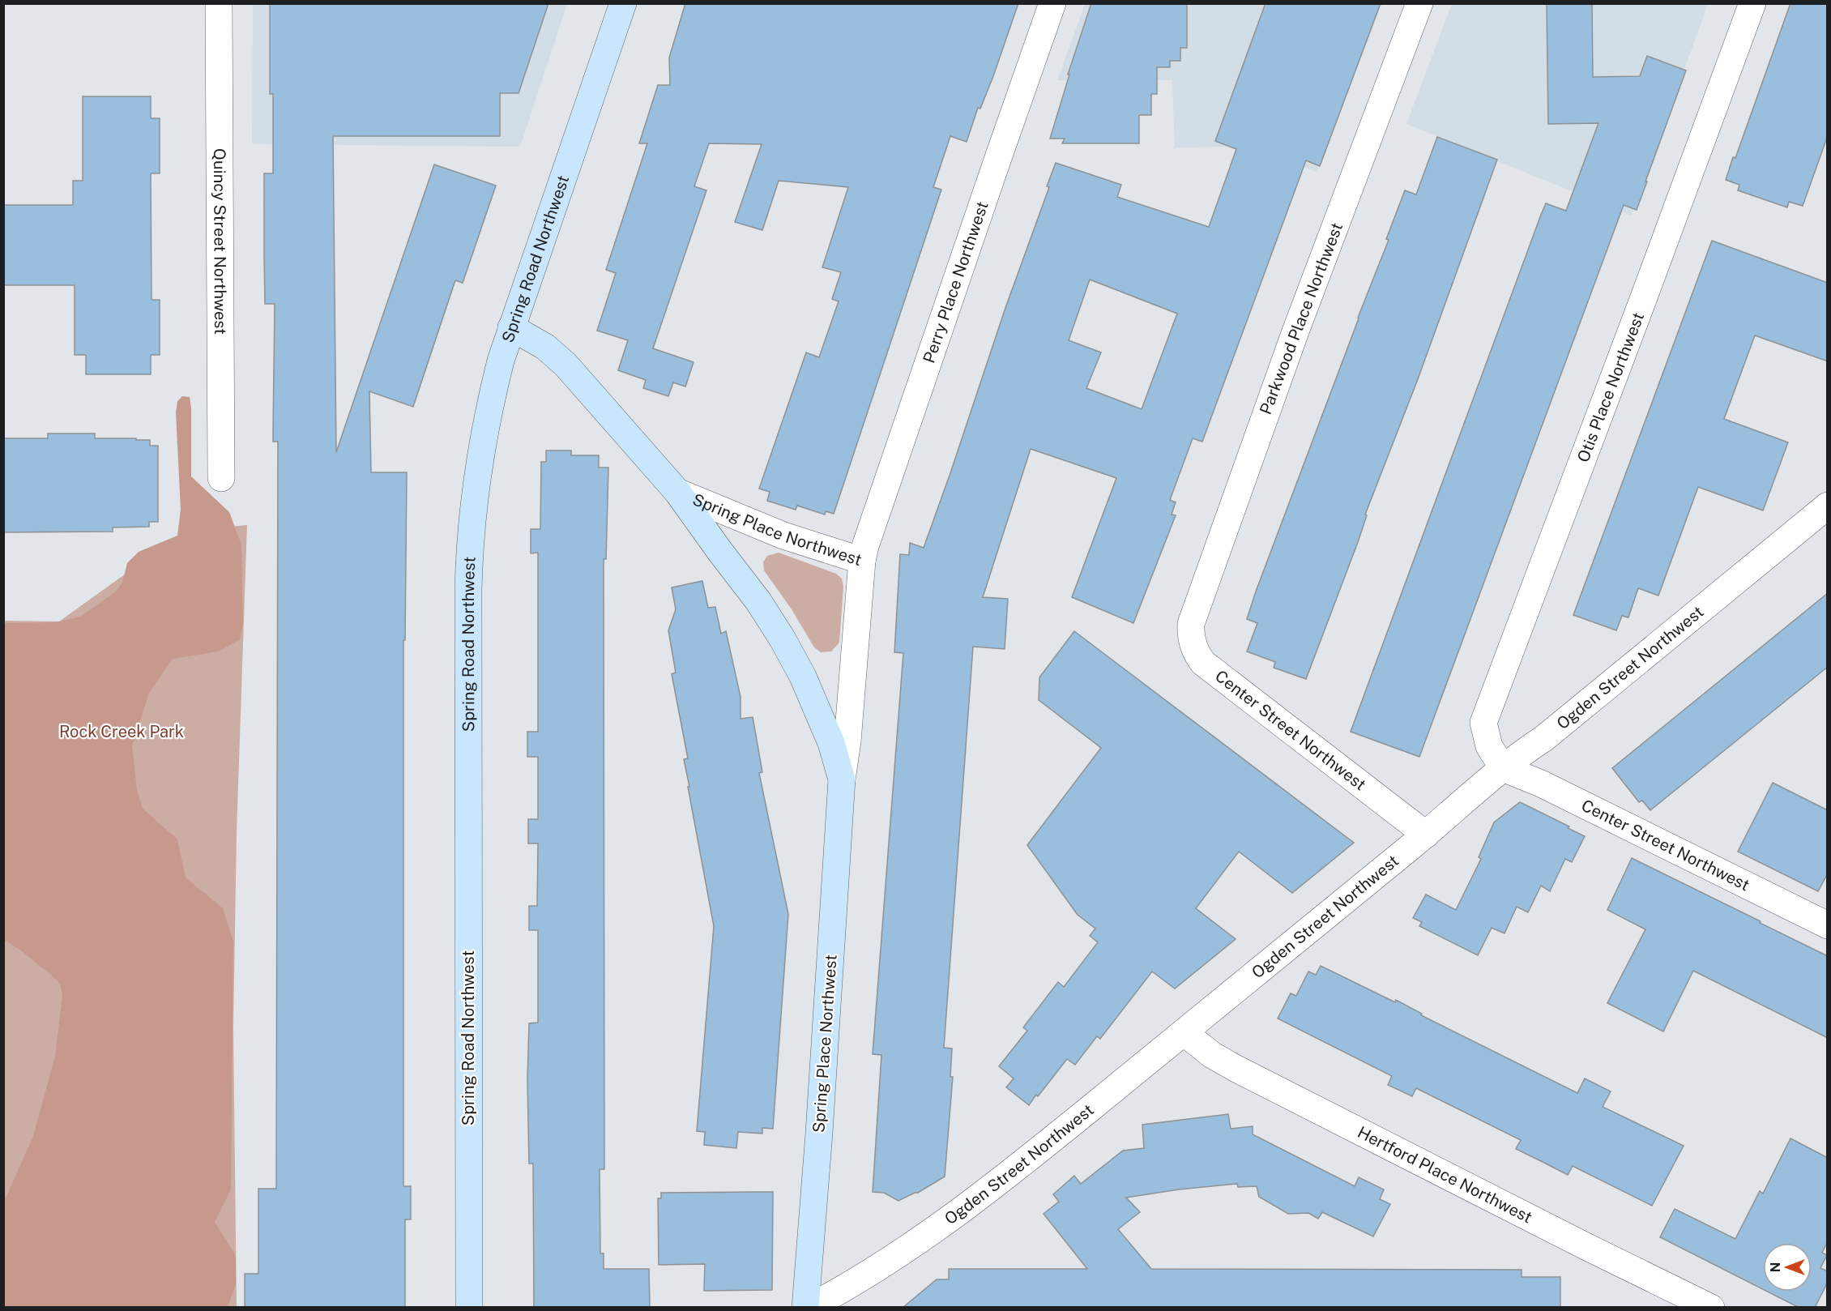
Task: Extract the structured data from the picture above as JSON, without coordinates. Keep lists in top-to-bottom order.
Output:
{
  "streets": {
    "street": [
      "Quincy Street Northwest",
      "Spring Road Northwest",
      "Perry Place Northwest",
      "Parkwood Place Northwest",
      "Otis Place Northwest",
      "Spring Place Northwest",
      "Ogden Street Northwest",
      "Center Street Northwest",
      "Hertford Place Northwest"
    ]
  },
  "crossings": [
    ["Spring Road Northwest", "Spring Place Northwest"],
    ["Perry Place Northwest", "Spring Place Northwest"],
    ["Parkwood Place Northwest", "Center Street Northwest"],
    ["Otis Place Northwest", "Ogden Street Northwest"],
    ["Otis Place Northwest", "Center Street Northwest"],
    ["Spring Place Northwest", "Ogden Street Northwest"],
    ["Ogden Street Northwest", "Center Street Northwest"],
    ["Ogden Street Northwest", "Hertford Place Northwest"]
  ],
  "parks": ["Rock Creek Park"],
  "north": "left"
}
